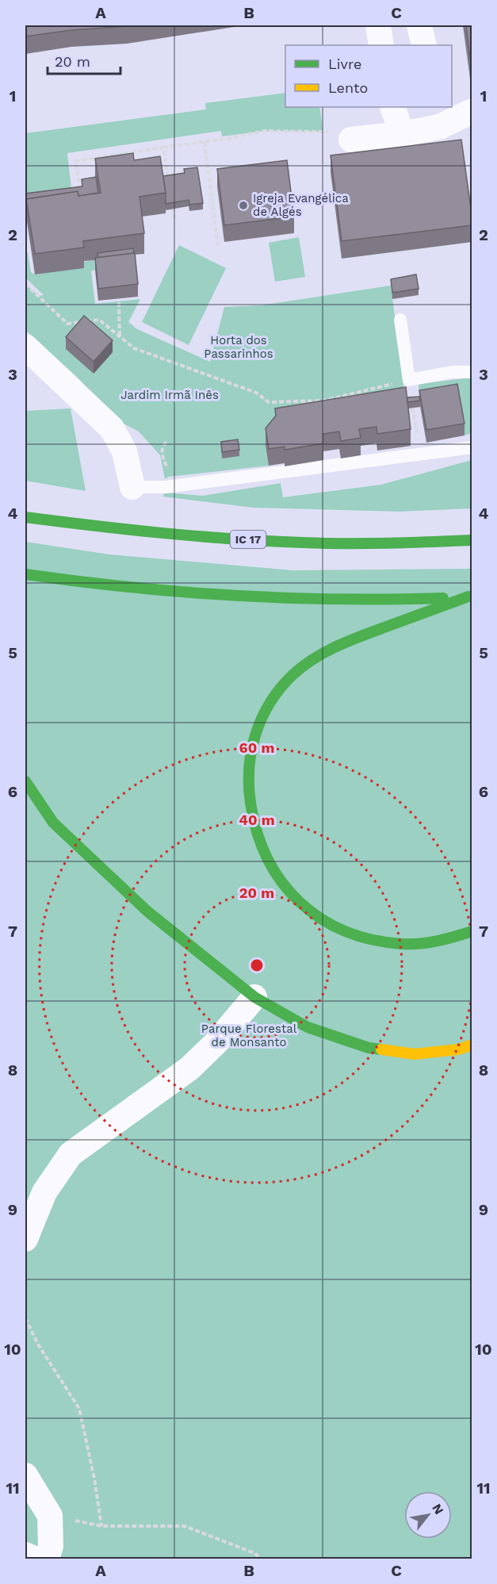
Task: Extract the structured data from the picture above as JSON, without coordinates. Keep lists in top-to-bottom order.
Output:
{
  "streets": {
    "main road": ["IC 17"]
  },
  "parks": ["Horta dos Passarinhos", "Jardim Irmã Inês", "Parque Florestal de Monsanto"],
  "places": ["Igreja Evangélica de Algés"],
  "legend": ["Livre", "Lento"],
  "scale_bar": "20 m",
  "north": "top right",
  "grid": {
    "columns": ["A", "B", "C"],
    "rows": [
      "1",
      "2",
      "3",
      "4",
      "5",
      "6",
      "7",
      "8",
      "9",
      "10",
      "11"
    ]
  },
  "rings": ["60 m", "40 m", "20 m"]
}
